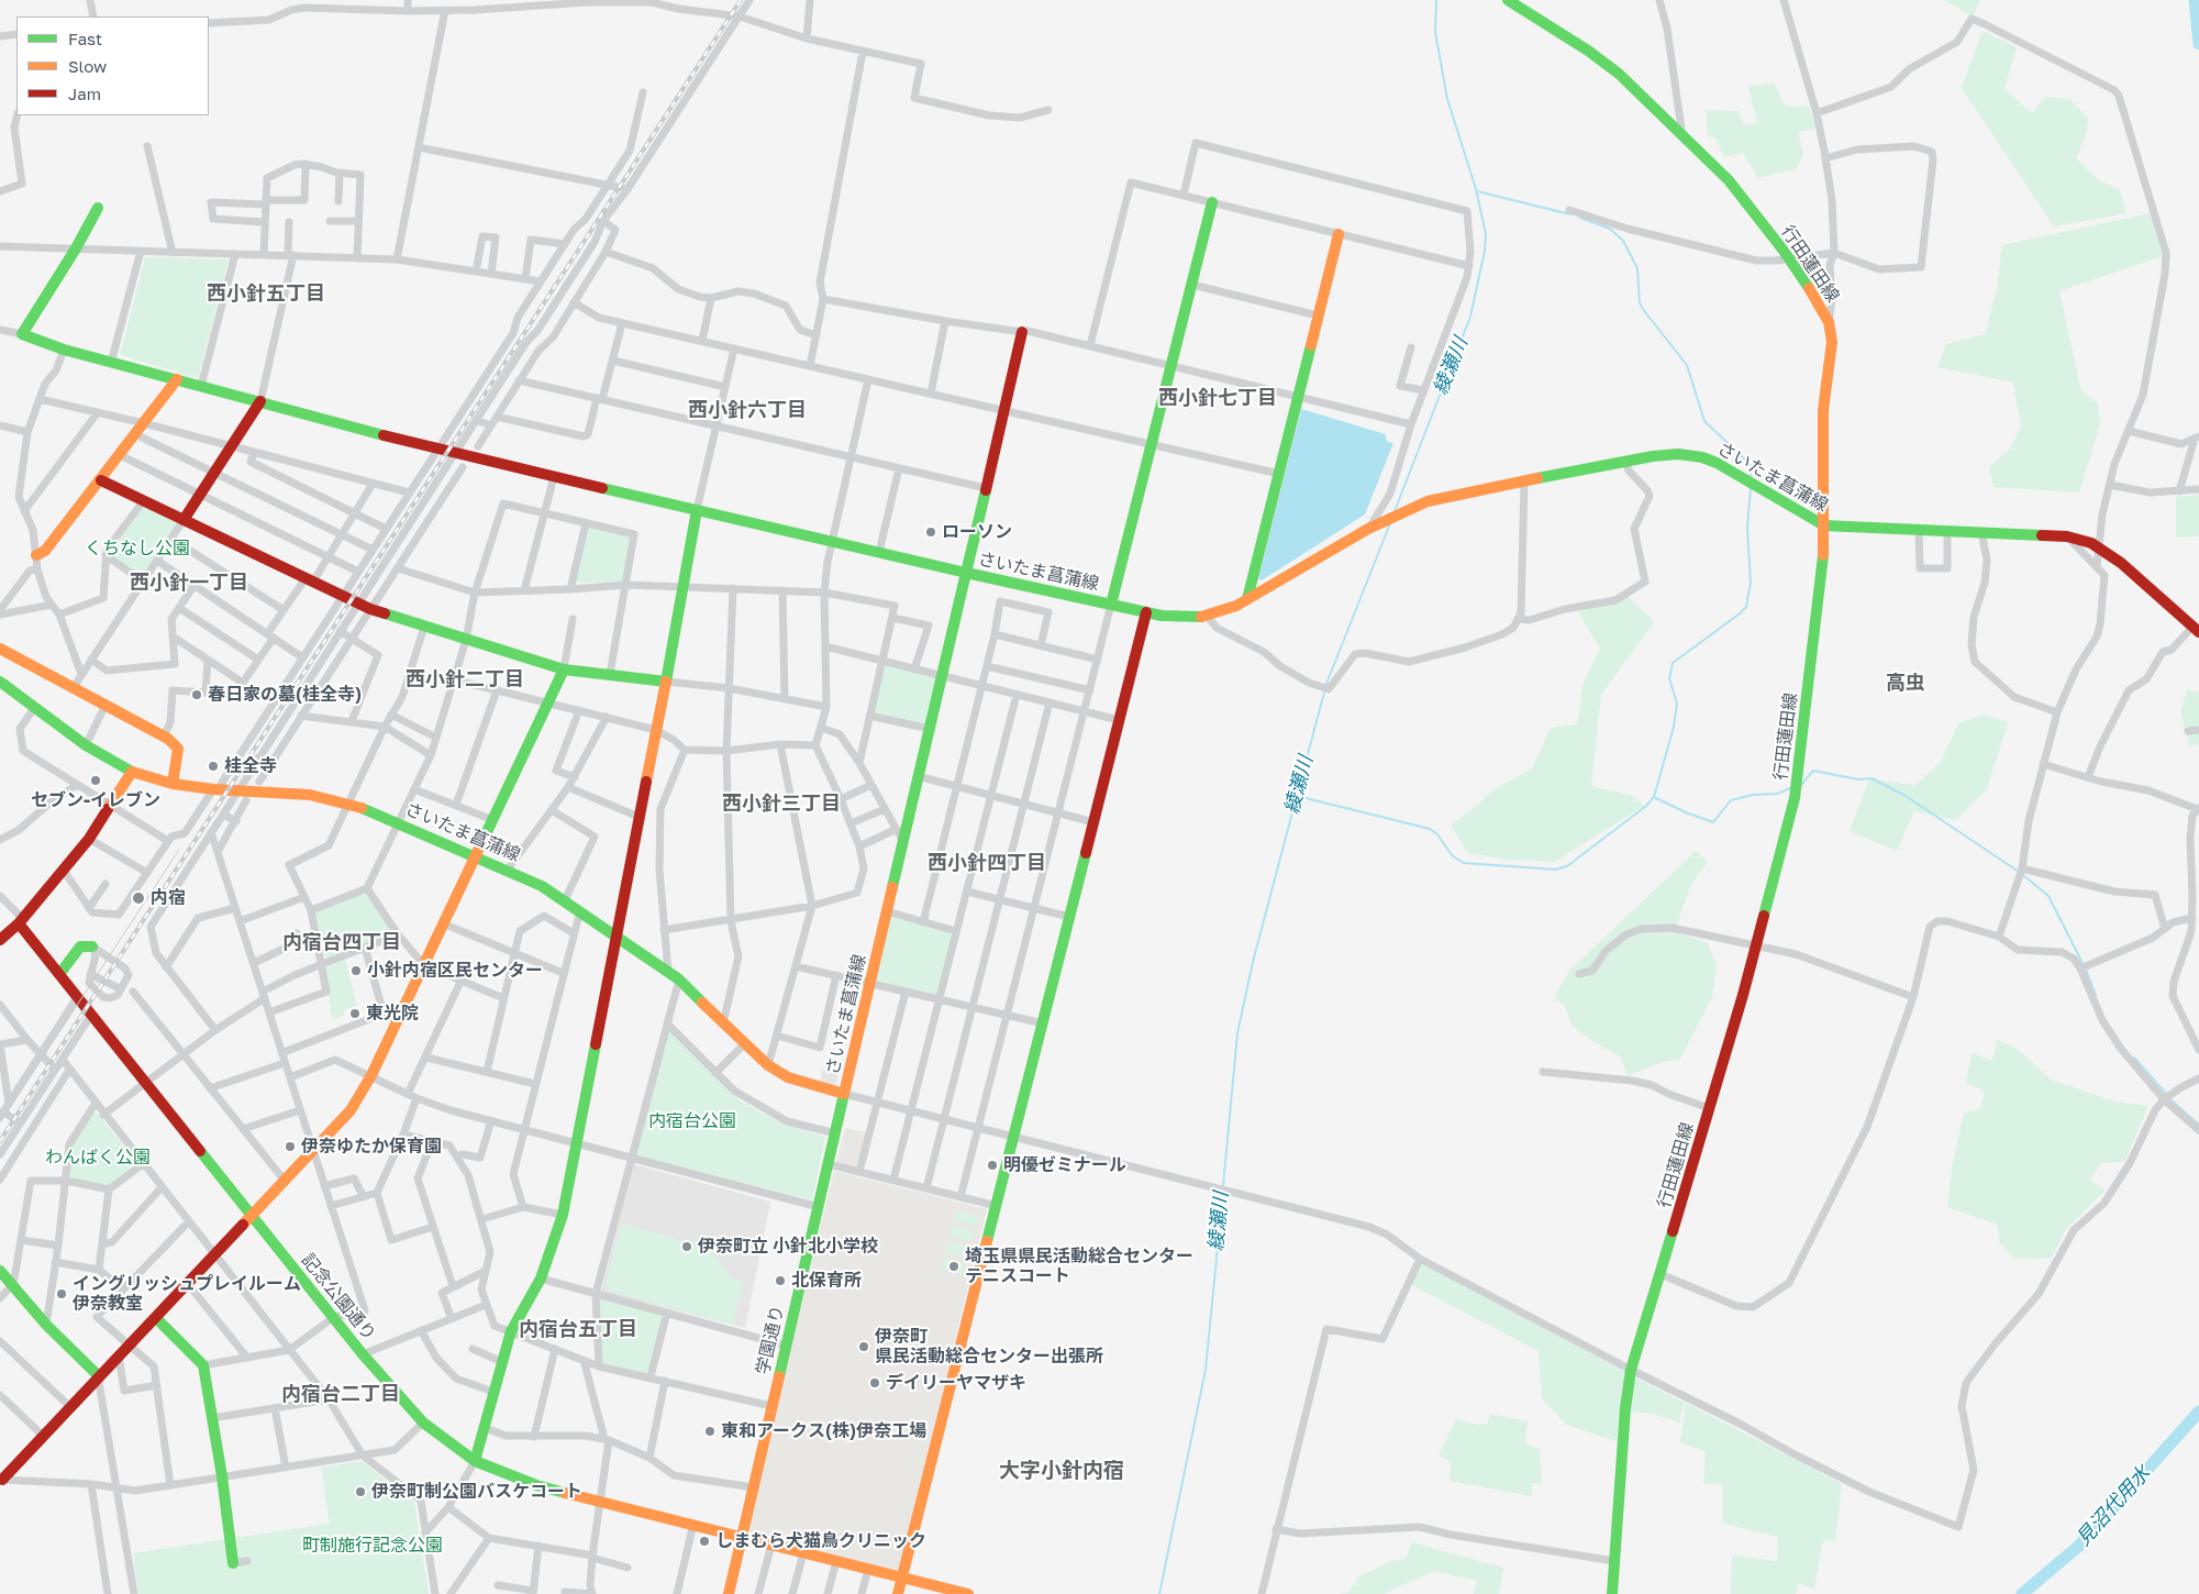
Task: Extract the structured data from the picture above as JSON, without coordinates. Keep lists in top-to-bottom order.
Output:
{
  "streets": {
    "street": [
      "行田蓮田線",
      "さいたま菖蒲線",
      "記念公園通り",
      "学園通り"
    ]
  },
  "crossings": [
    ["行田蓮田線", "さいたま菖蒲線"],
    ["さいたま菖蒲線", "学園通り"],
    ["記念公園通り", "学園通り"]
  ],
  "districts": [
    "西小針五丁目",
    "西小針七丁目",
    "西小針六丁目",
    "西小針一丁目",
    "西小針二丁目",
    "高虫",
    "西小針三丁目",
    "西小針四丁目",
    "内宿台四丁目",
    "内宿台五丁目",
    "内宿台二丁目",
    "大字小針内宿"
  ],
  "water": ["綾瀬川", "見沼代用水"],
  "parks": [
    "くちなし公園",
    "内宿台公園",
    "わんぱく公園",
    "町制施行記念公園"
  ],
  "places": [
    "ローソン",
    "春日家の墓(桂全寺)",
    "桂全寺",
    "セブン-イレブン",
    "内宿",
    "小針内宿区民センター",
    "東光院",
    "伊奈ゆたか保育園",
    "明優ゼミナール",
    "伊奈町立 小針北小学校",
    "埼玉県県民活動総合センター テニスコート",
    "北保育所",
    "イングリッシュプレイルーム 伊奈教室",
    "伊奈町 県民活動総合センター出張所",
    "デイリーヤマザキ",
    "東和アークス(株)伊奈工場",
    "伊奈町制公園バスケコート",
    "しまむら犬猫鳥クリニック"
  ],
  "legend": ["Fast", "Slow", "Jam"]
}
